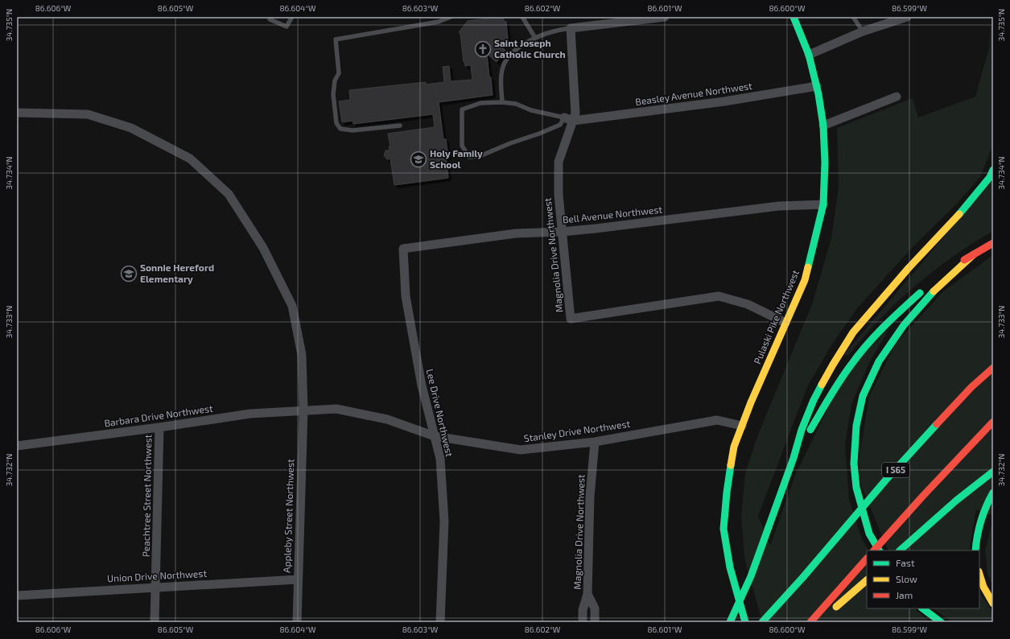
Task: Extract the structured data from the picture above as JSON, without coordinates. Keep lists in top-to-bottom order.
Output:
{
  "streets": {
    "main road": ["Pulaski Pike Northwest", "I 565"],
    "street": [
      "Beasley Avenue Northwest",
      "Bell Avenue Northwest",
      "Magnolia Drive Northwest",
      "Lee Drive Northwest",
      "Barbara Drive Northwest",
      "Stanley Drive Northwest",
      "Peachtree Street Northwest",
      "Appleby Street Northwest",
      "Union Drive Northwest"
    ]
  },
  "crossings": [
    ["Beasley Avenue Northwest", "Magnolia Drive Northwest"],
    ["Beasley Avenue Northwest", "Pulaski Pike Northwest"],
    ["Bell Avenue Northwest", "Magnolia Drive Northwest"],
    ["Bell Avenue Northwest", "Pulaski Pike Northwest"],
    ["Bell Avenue Northwest", "Lee Drive Northwest"],
    ["Magnolia Drive Northwest", "Pulaski Pike Northwest"],
    ["Magnolia Drive Northwest", "Stanley Drive Northwest"],
    ["Pulaski Pike Northwest", "Stanley Drive Northwest"],
    ["Lee Drive Northwest", "Stanley Drive Northwest"],
    ["Barbara Drive Northwest", "Stanley Drive Northwest"],
    ["Barbara Drive Northwest", "Peachtree Street Northwest"],
    ["Barbara Drive Northwest", "Appleby Street Northwest"],
    ["Stanley Drive Northwest", "Appleby Street Northwest"],
    ["Peachtree Street Northwest", "Union Drive Northwest"],
    ["Appleby Street Northwest", "Union Drive Northwest"]
  ],
  "places": {
    "church": ["Saint Joseph Catholic Church"],
    "school or university": ["Holy Family School", "Sonnie Hereford Elementary"]
  },
  "legend": ["Fast", "Slow", "Jam"],
  "coordinates": [
    "86.606°W",
    "86.605°W",
    "86.604°W",
    "86.603°W",
    "86.602°W",
    "86.601°W",
    "86.600°W",
    "86.599°W",
    "34.735°N",
    "34.734°N",
    "34.733°N",
    "34.732°N"
  ]
}
